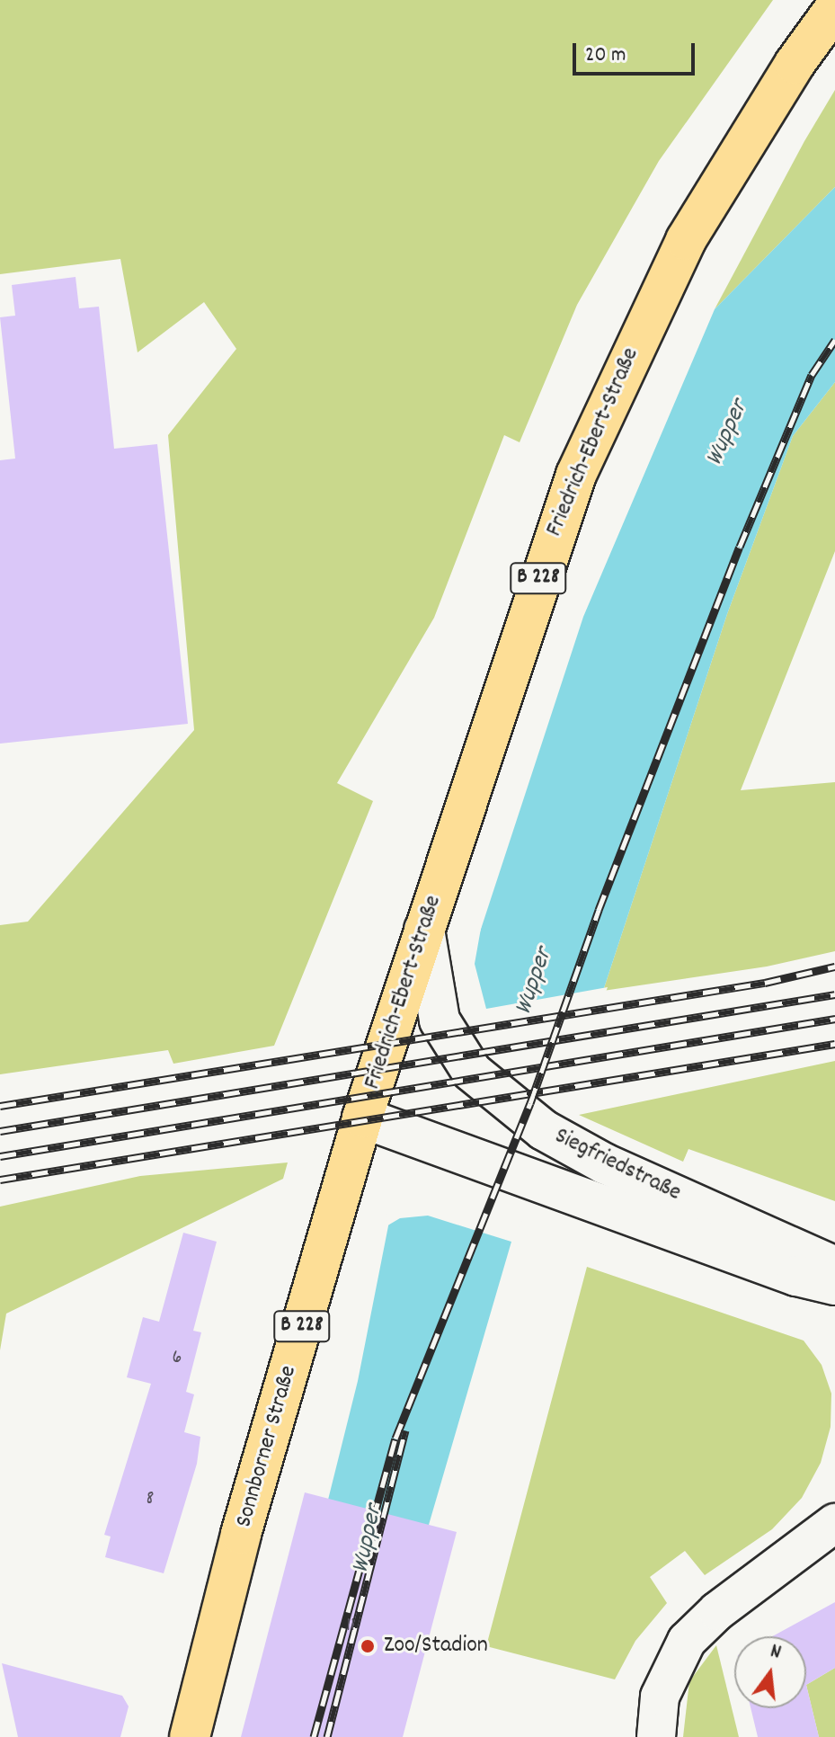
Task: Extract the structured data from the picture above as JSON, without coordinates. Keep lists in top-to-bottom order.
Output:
{
  "streets": {
    "main road": ["Friedrich-Ebert-Straße", "B 228", "Sonnborner Straße"],
    "street": ["Siegfriedstraße"]
  },
  "crossings": [
    ["Friedrich-Ebert-Straße", "Siegfriedstraße"],
    ["Friedrich-Ebert-Straße", "Sonnborner Straße"],
    ["Siegfriedstraße", "Sonnborner Straße"]
  ],
  "water": ["Wupper"],
  "places": ["Zoo/Stadion"],
  "house_numbers": ["6", "8", "11"],
  "scale_bar": "20 m",
  "north": "top"
}
